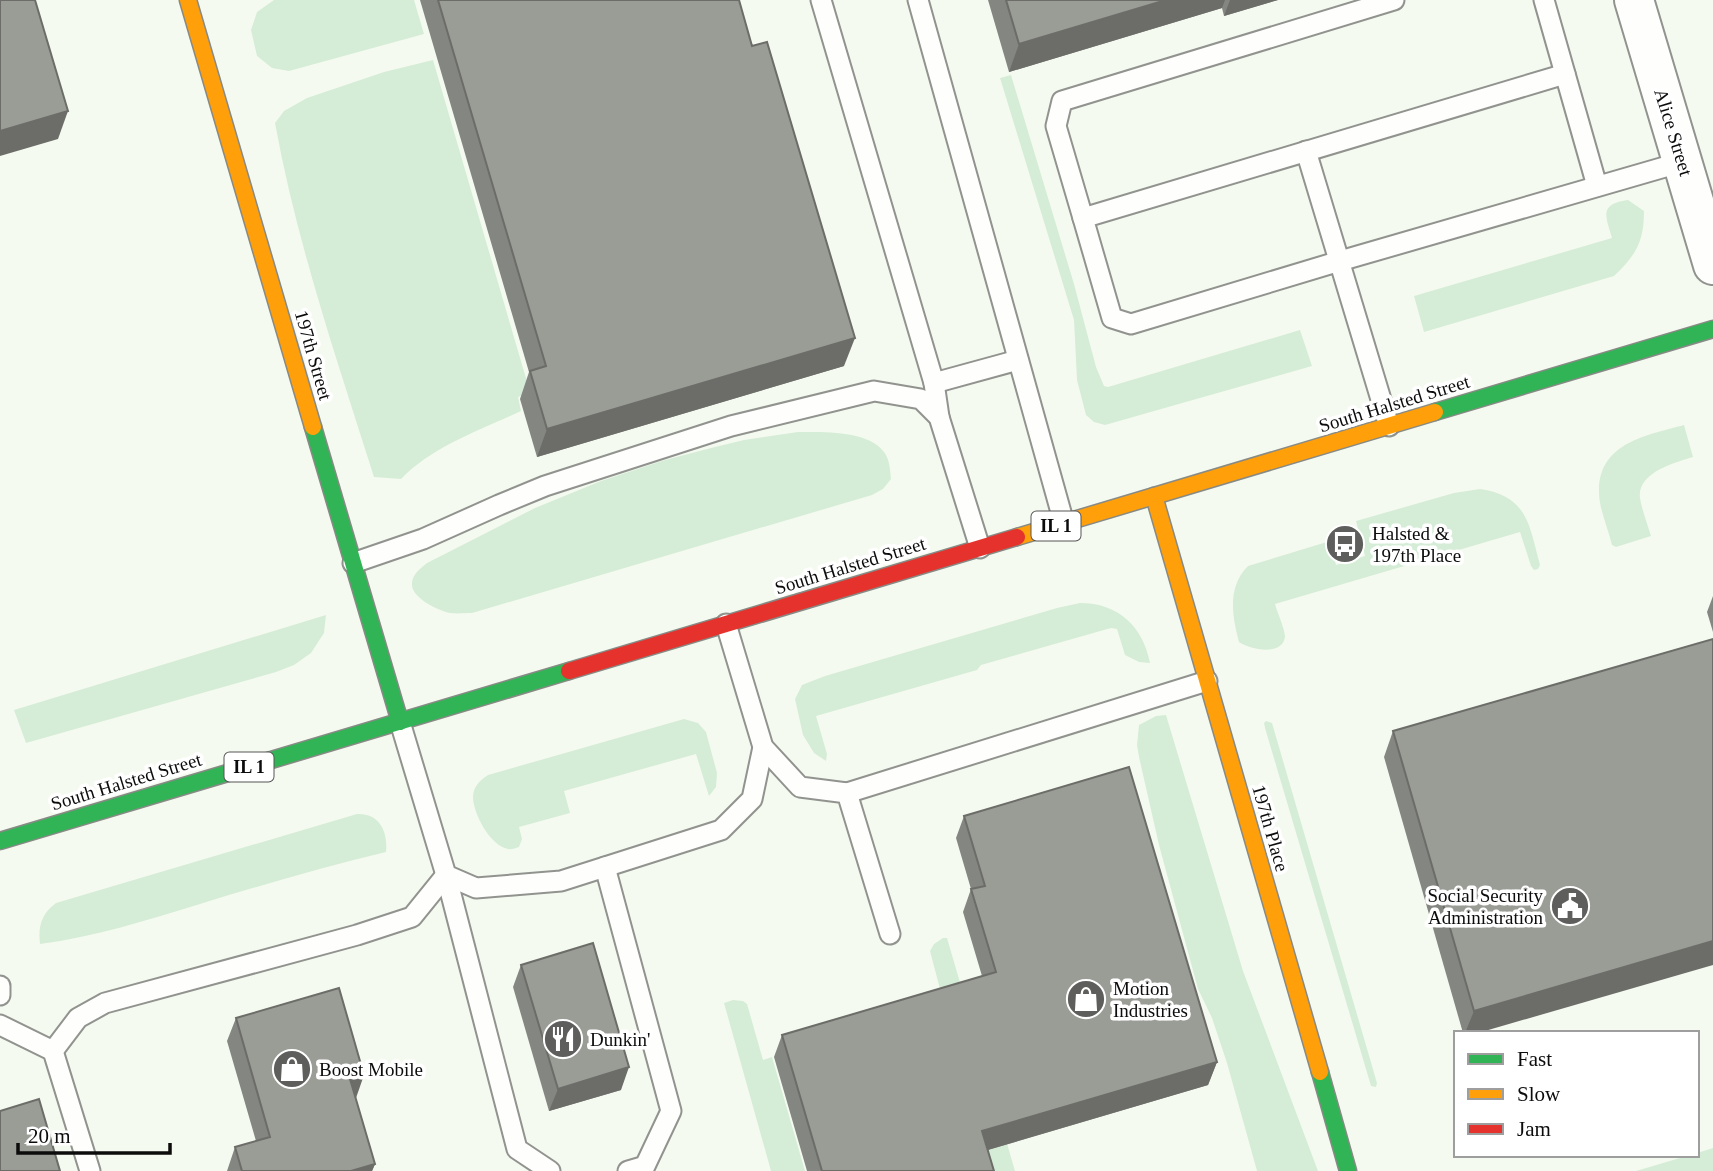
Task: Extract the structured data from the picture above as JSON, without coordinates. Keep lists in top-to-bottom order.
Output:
{
  "streets": {
    "main road": [
      "197th Street",
      "South Halsted Street",
      "IL 1",
      "197th Place"
    ],
    "street": ["Alice Street"]
  },
  "crossings": [
    ["197th Street", "South Halsted Street"],
    ["South Halsted Street", "197th Place"]
  ],
  "places": {
    "bus stop": ["Halsted & 197th Place"],
    "public building": ["Social Security Administration"],
    "shop": ["Motion Industries", "Boost Mobile"],
    "restaurant": ["Dunkin'"]
  },
  "legend": ["Fast", "Slow", "Jam"],
  "scale_bar": "20 m"
}
